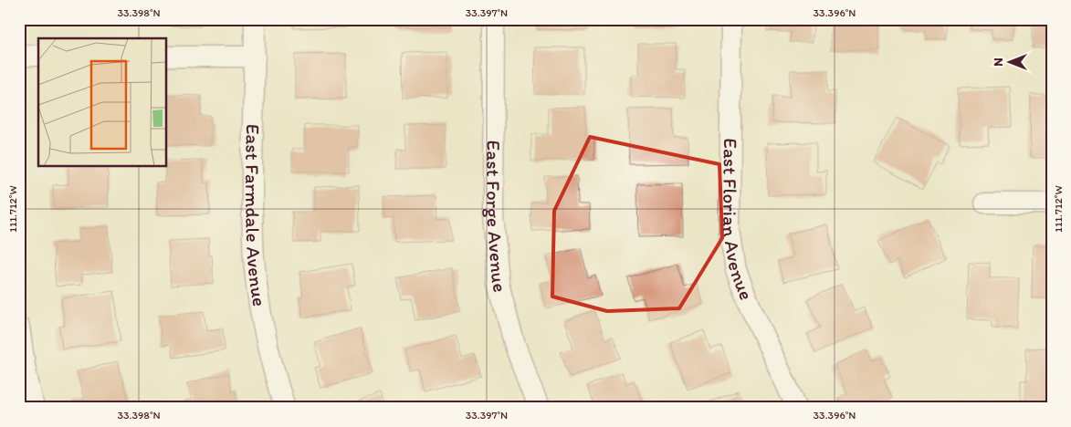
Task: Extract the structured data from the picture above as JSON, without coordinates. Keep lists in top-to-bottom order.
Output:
{
  "streets": {
    "street": ["East Farmdale Avenue", "East Forge Avenue", "East Florian Avenue"]
  },
  "north": "left",
  "coordinates": [
    "33.398°N",
    "33.397°N",
    "33.396°N",
    "111.712°W"
  ]
}
